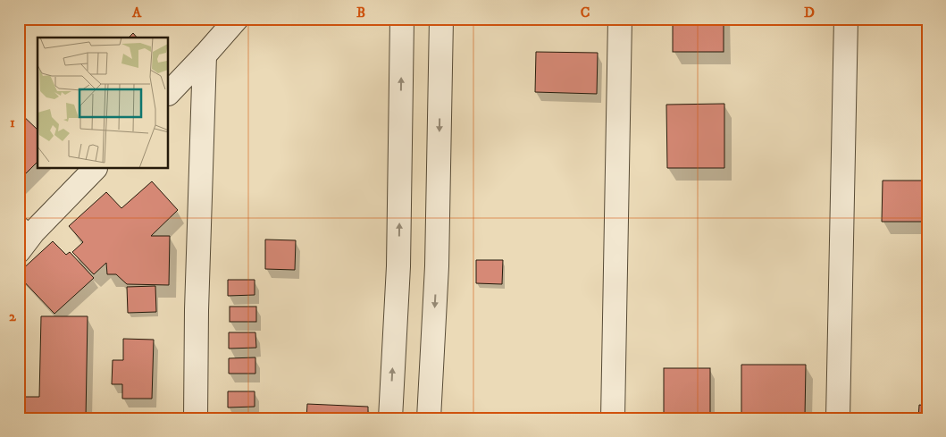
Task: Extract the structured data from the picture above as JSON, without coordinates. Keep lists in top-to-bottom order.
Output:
{
  "grid": {
    "columns": [
      "A",
      "B",
      "C",
      "D"
    ],
    "rows": ["1", "2"]
  }
}
